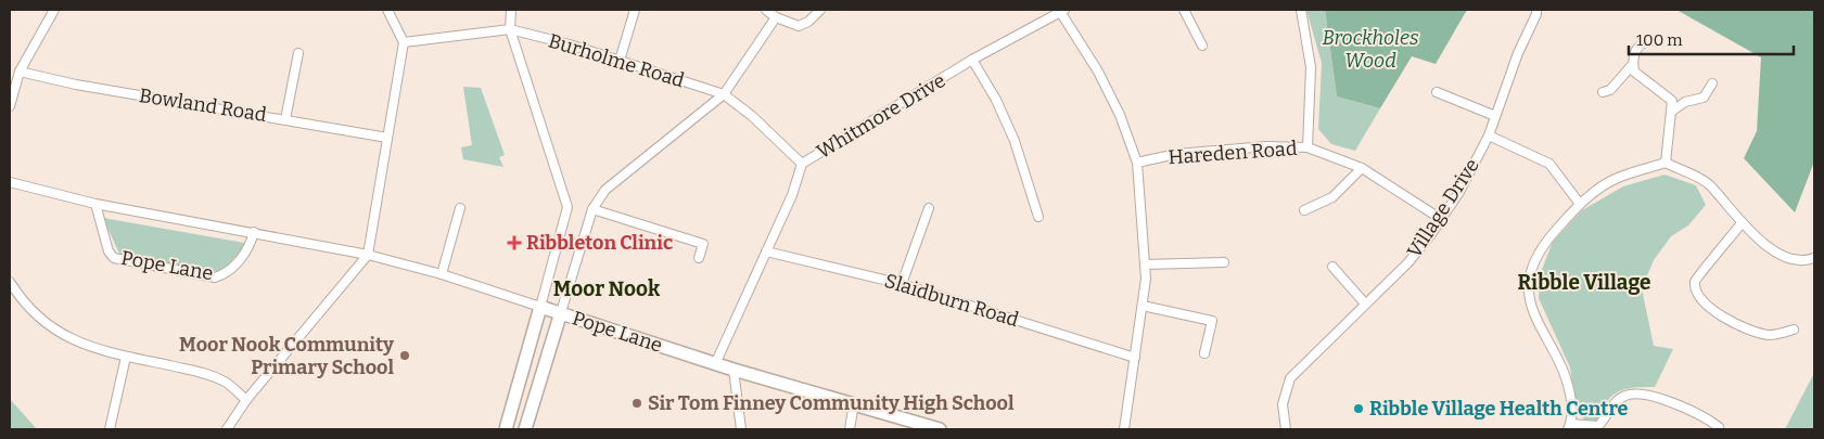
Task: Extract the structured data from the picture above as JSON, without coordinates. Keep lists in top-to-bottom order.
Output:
{
  "streets": {
    "street": [
      "Burholme Road",
      "Bowland Road",
      "Whitmore Drive",
      "Hareden Road",
      "Village Drive",
      "Pope Lane",
      "Slaidburn Road"
    ]
  },
  "crossings": [
    ["Burholme Road", "Whitmore Drive"],
    ["Whitmore Drive", "Pope Lane"],
    ["Whitmore Drive", "Slaidburn Road"],
    ["Hareden Road", "Village Drive"]
  ],
  "districts": ["Ribble Village", "Moor Nook"],
  "parks": ["Brockholes Wood"],
  "places": {
    "health": ["Ribbleton Clinic"],
    "other": ["Moor Nook Community Primary School", "Sir Tom Finney Community High School", "Ribble Village Health Centre"]
  },
  "scale_bar": "100 m"
}
